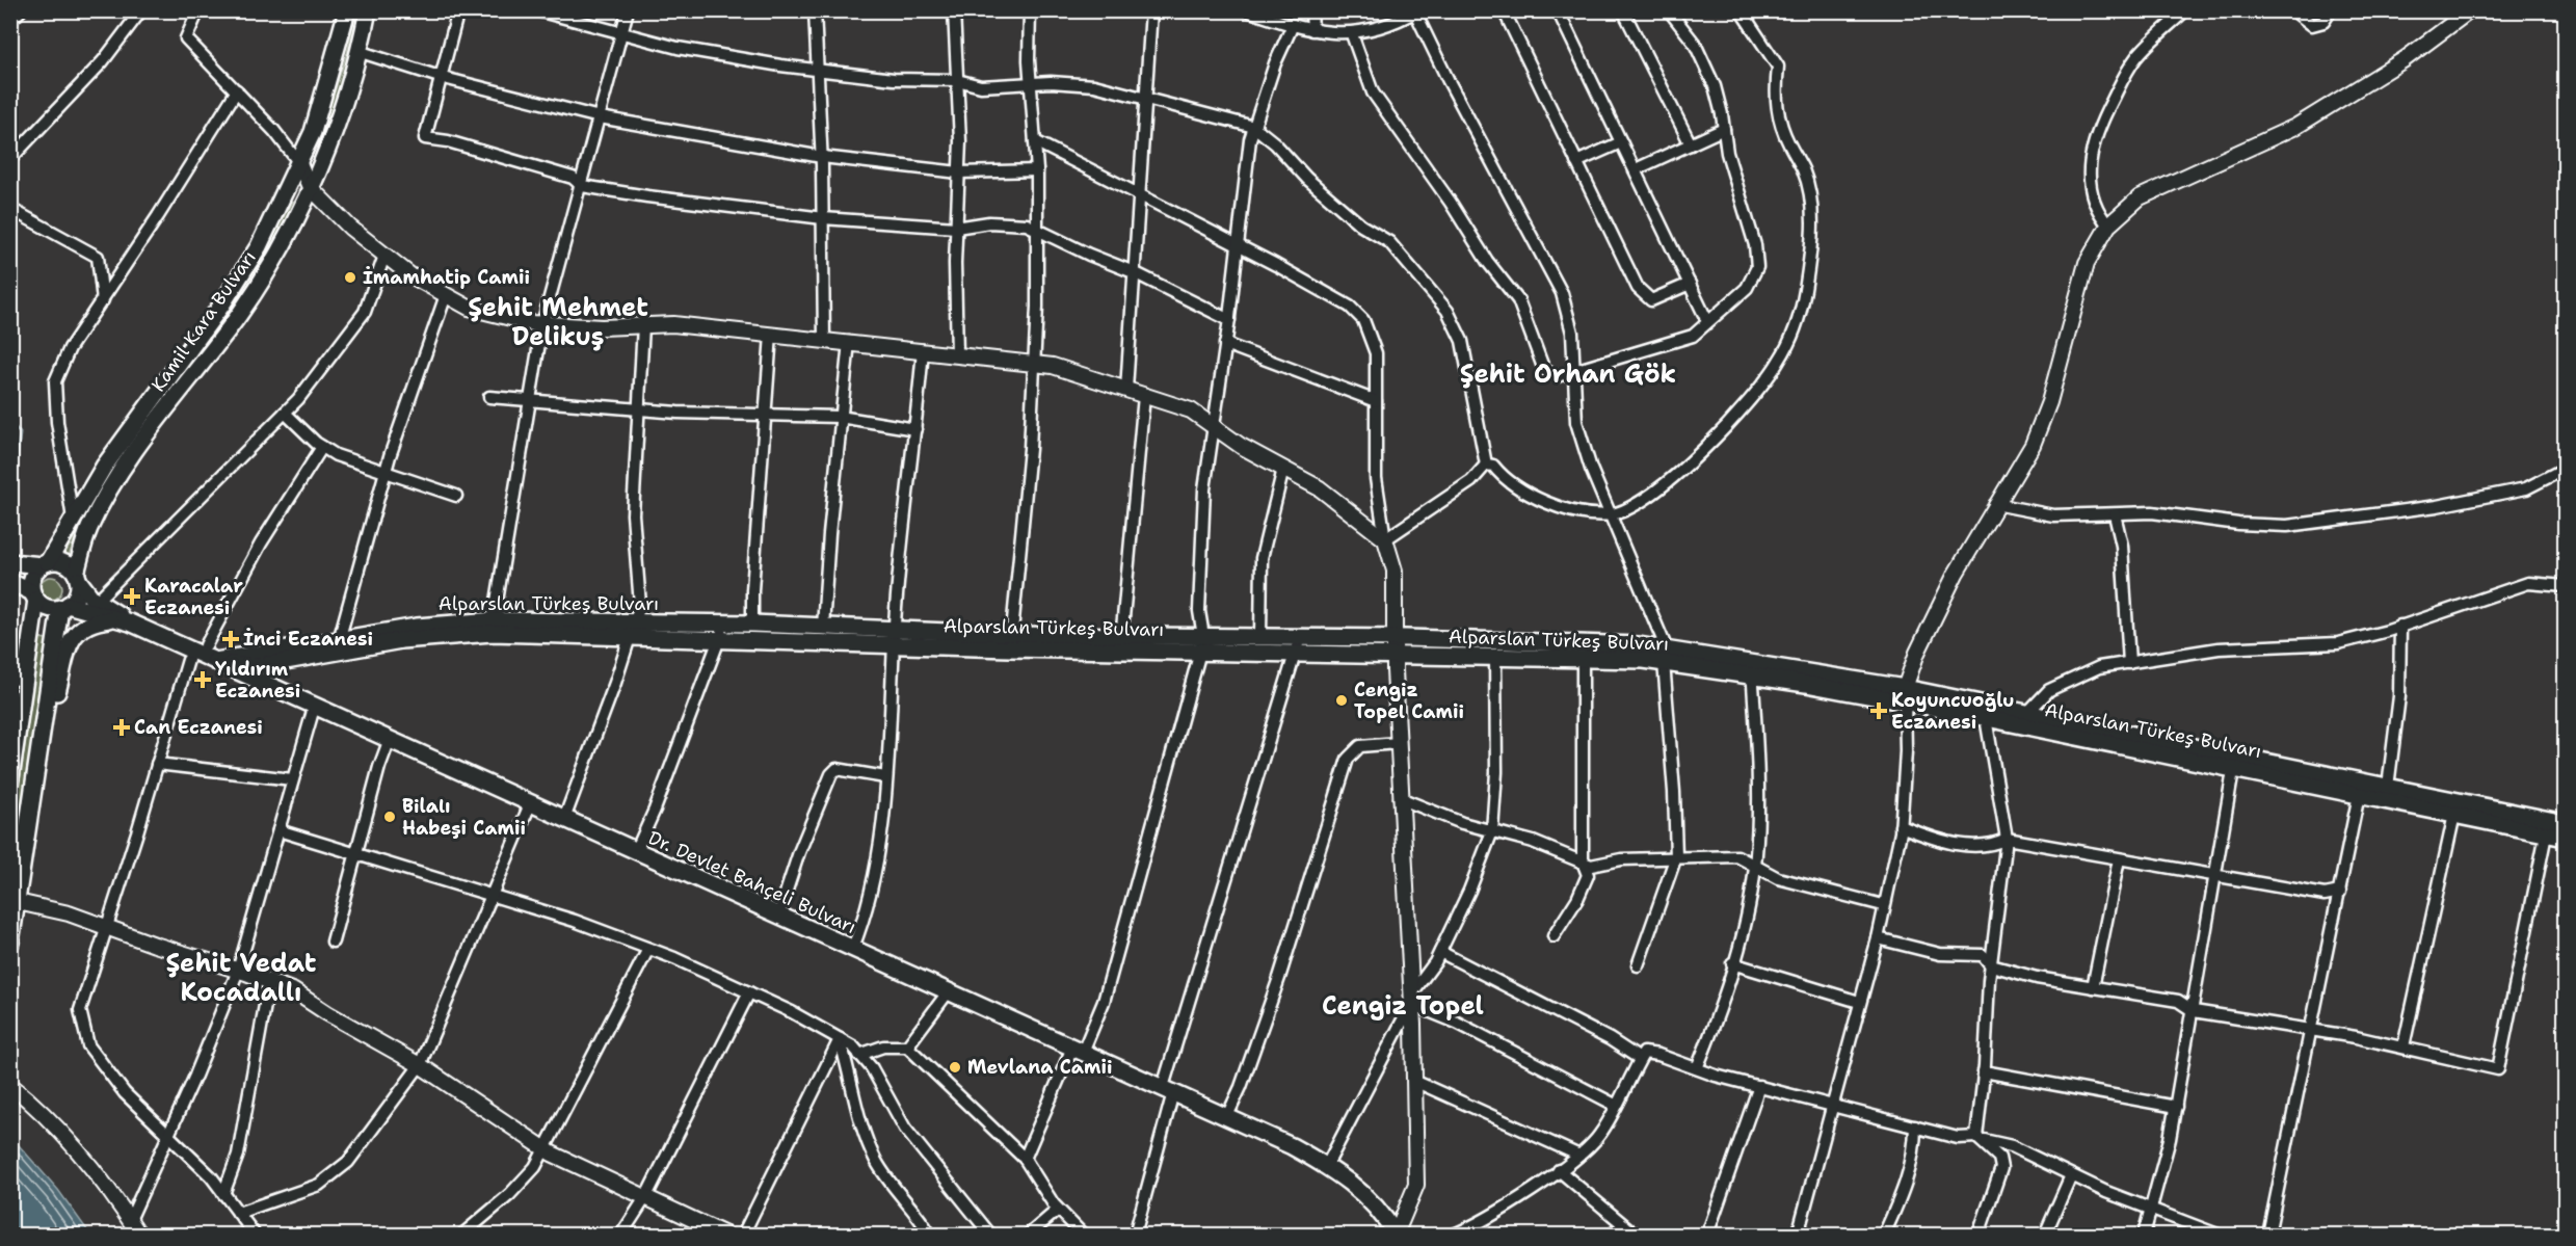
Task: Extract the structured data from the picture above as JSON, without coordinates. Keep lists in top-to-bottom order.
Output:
{
  "streets": {
    "main road": ["Kamil Kara Bulvarı", "Alparslan Türkeş Bulvarı", "Dr. Devlet Bahçeli Bulvarı"]
  },
  "crossings": [
    ["Kamil Kara Bulvarı", "Dr. Devlet Bahçeli Bulvarı"],
    ["Alparslan Türkeş Bulvarı", "Dr. Devlet Bahçeli Bulvarı"]
  ],
  "districts": [
    "Şehit Mehmet Delikuş",
    "Şehit Orhan Gök",
    "Şehit Vedat Kocadallı",
    "Cengiz Topel"
  ],
  "places": {
    "other": [
      "İmamhatip Camii",
      "Cengiz Topel Camii",
      "Bilalı Habeşi Camii",
      "Mevlana Camii"
    ],
    "health": [
      "Karacalar Eczanesi",
      "İnci Eczanesi",
      "Yıldırım Eczanesi",
      "Koyuncuoğlu Eczanesi",
      "Can Eczanesi"
    ]
  }
}
